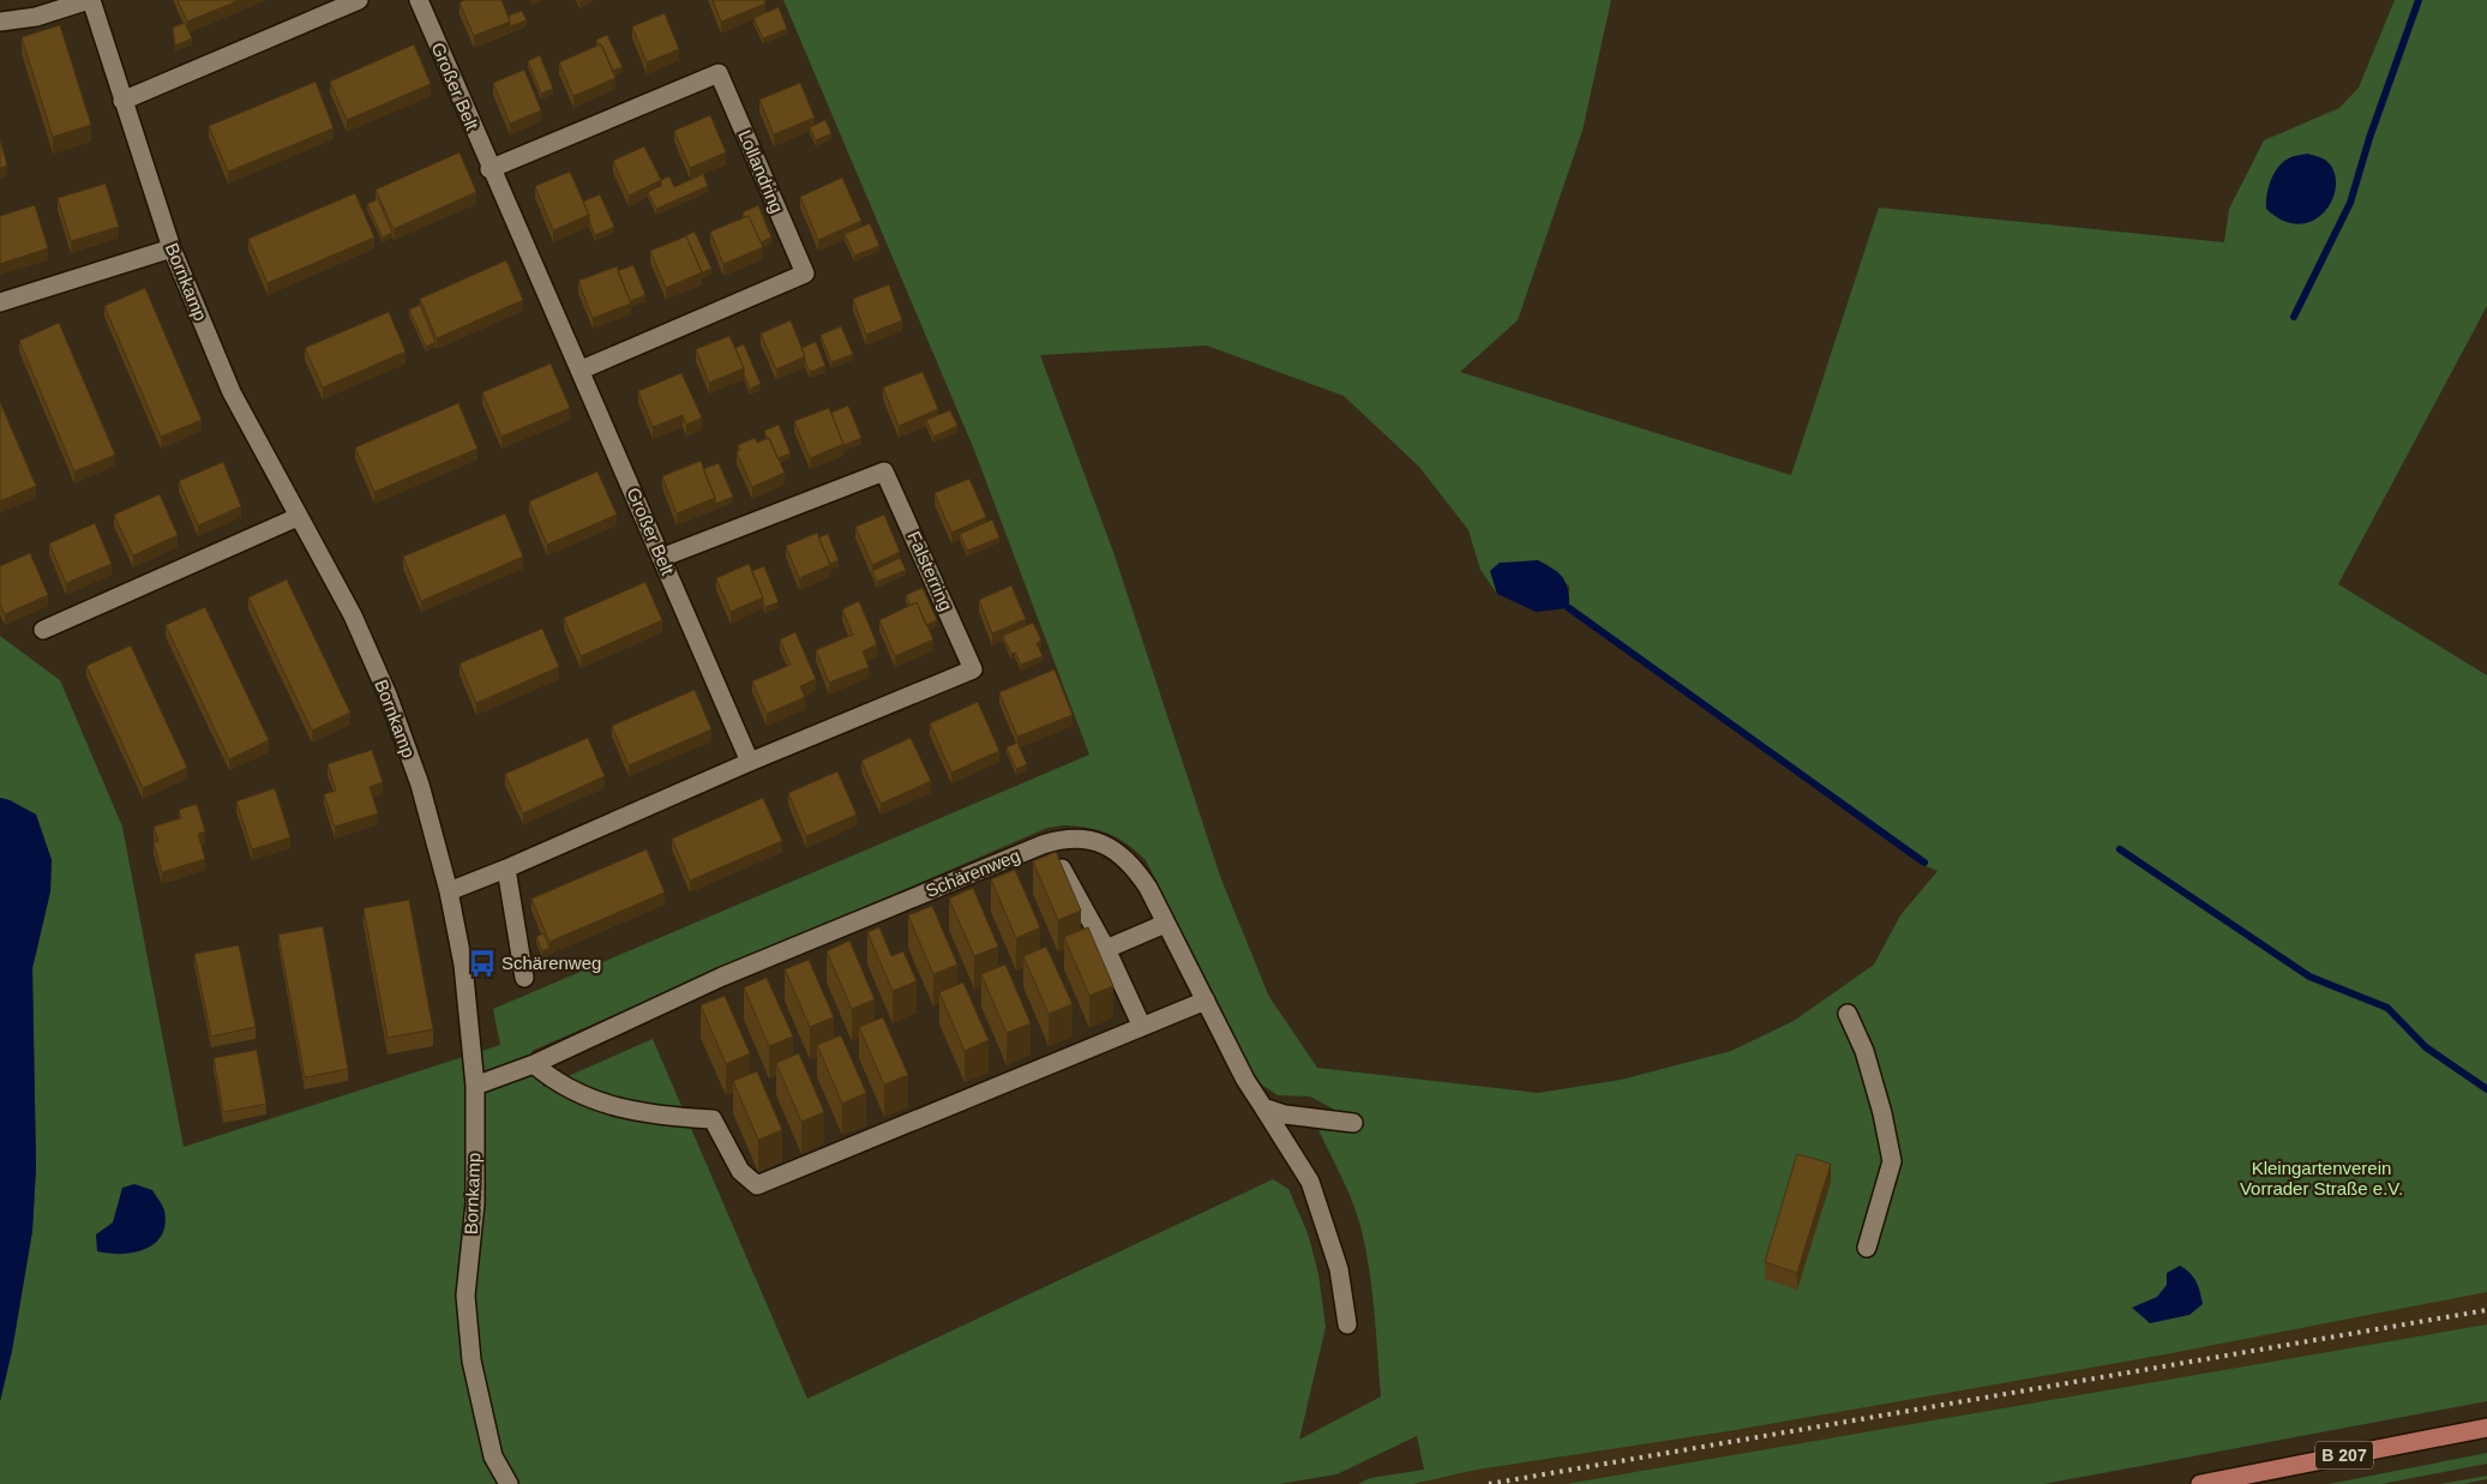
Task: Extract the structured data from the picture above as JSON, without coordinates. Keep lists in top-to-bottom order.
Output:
{
  "streets": {
    "main road": ["B 207"],
    "street": [
      "Großer Belt",
      "Lollandring",
      "Bornkamp",
      "Falsterring",
      "Schärenweg"
    ]
  },
  "crossings": [
    ["Großer Belt", "Lollandring"],
    ["Großer Belt", "Falsterring"],
    ["Bornkamp", "Schärenweg"]
  ],
  "parks": ["Kleingartenverein Vorrader Straße e.V."],
  "places": {
    "bus stop": ["Schärenweg"]
  }
}
